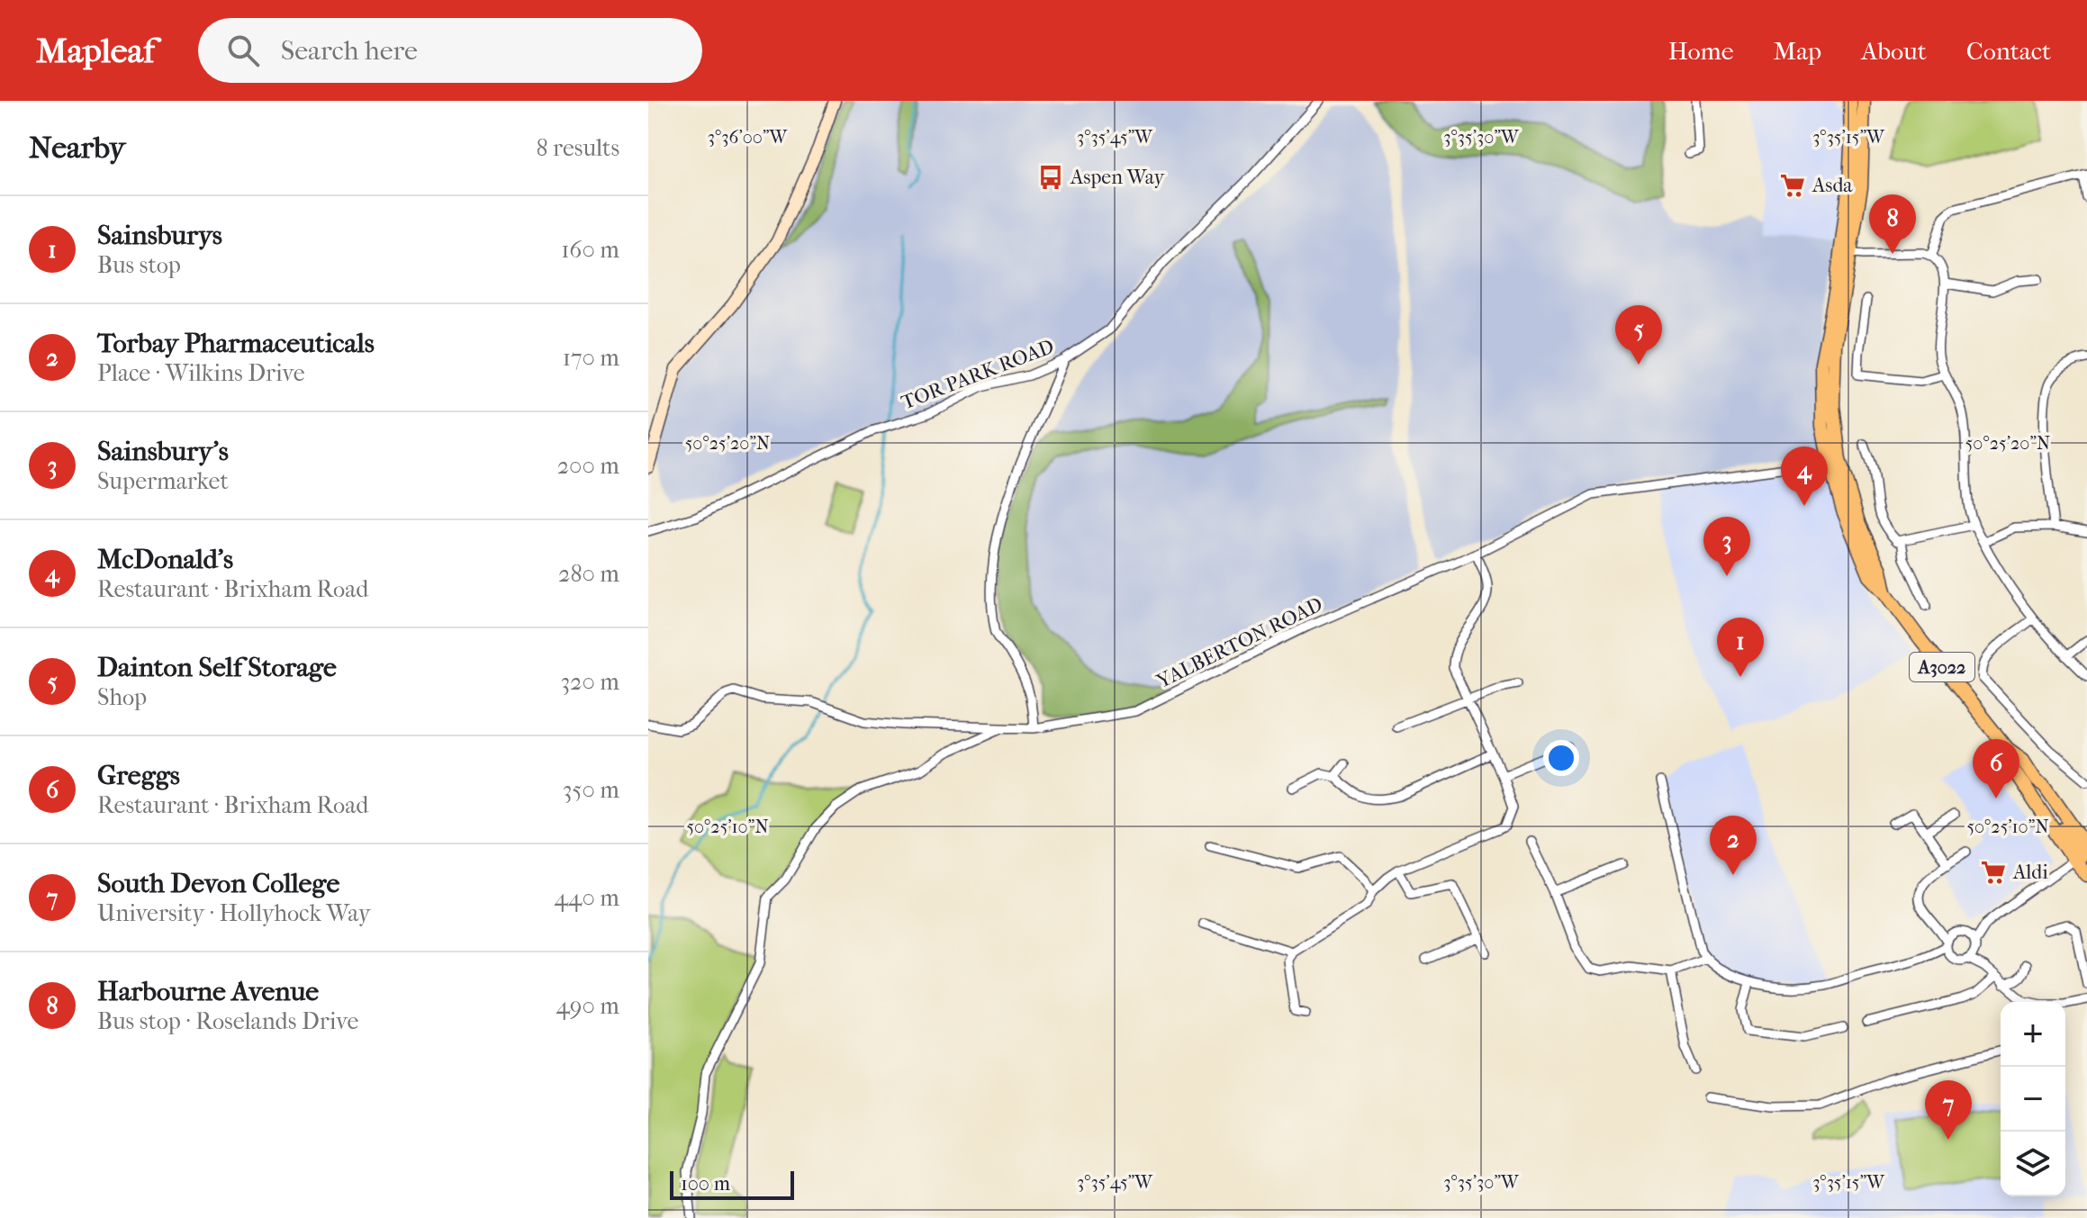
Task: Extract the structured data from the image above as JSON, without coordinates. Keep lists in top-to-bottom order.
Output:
{
  "streets": {
    "main road": ["A3022"],
    "street": ["TOR PARK ROAD", "YALBERTON ROAD"]
  },
  "crossings": [
    ["YALBERTON ROAD", "A3022"]
  ],
  "places": {
    "bus stop": ["Aspen Way"],
    "supermarket": ["Asda", "Aldi"]
  },
  "scale_bar": "100 m",
  "page": {
    "header": "Mapleaf",
    "search": "Search here",
    "nav": [
      "Home",
      "Map",
      "About",
      "Contact"
    ],
    "heading": ["Nearby", "8 results"],
    "list": [
      {
        "mark": "1",
        "name": "Sainsburys",
        "note": "Bus stop",
        "value": "160 m"
      },
      {
        "mark": "2",
        "name": "Torbay Pharmaceuticals",
        "note": "Place · Wilkins Drive",
        "value": "170 m"
      },
      {
        "mark": "3",
        "name": "Sainsbury's",
        "note": "Supermarket",
        "value": "200 m"
      },
      {
        "mark": "4",
        "name": "McDonald's",
        "note": "Restaurant · Brixham Road",
        "value": "280 m"
      },
      {
        "mark": "5",
        "name": "Dainton Self Storage",
        "note": "Shop",
        "value": "320 m"
      },
      {
        "mark": "6",
        "name": "Greggs",
        "note": "Restaurant · Brixham Road",
        "value": "350 m"
      },
      {
        "mark": "7",
        "name": "South Devon College",
        "note": "University · Hollyhock Way",
        "value": "440 m"
      },
      {
        "mark": "8",
        "name": "Harbourne Avenue",
        "note": "Bus stop · Roselands Drive",
        "value": "490 m"
      }
    ],
    "pins": [
      "8",
      "5",
      "4",
      "3",
      "1",
      "6",
      "2",
      "7"
    ],
    "map_buttons": ["+", "−"],
    "scale": "100 m"
  },
  "coordinates": [
    "3°36'00\"W",
    "3°35'45\"W",
    "3°35'30\"W",
    "3°35'15\"W",
    "50°25'20\"N",
    "50°25'10\"N"
  ]
}
